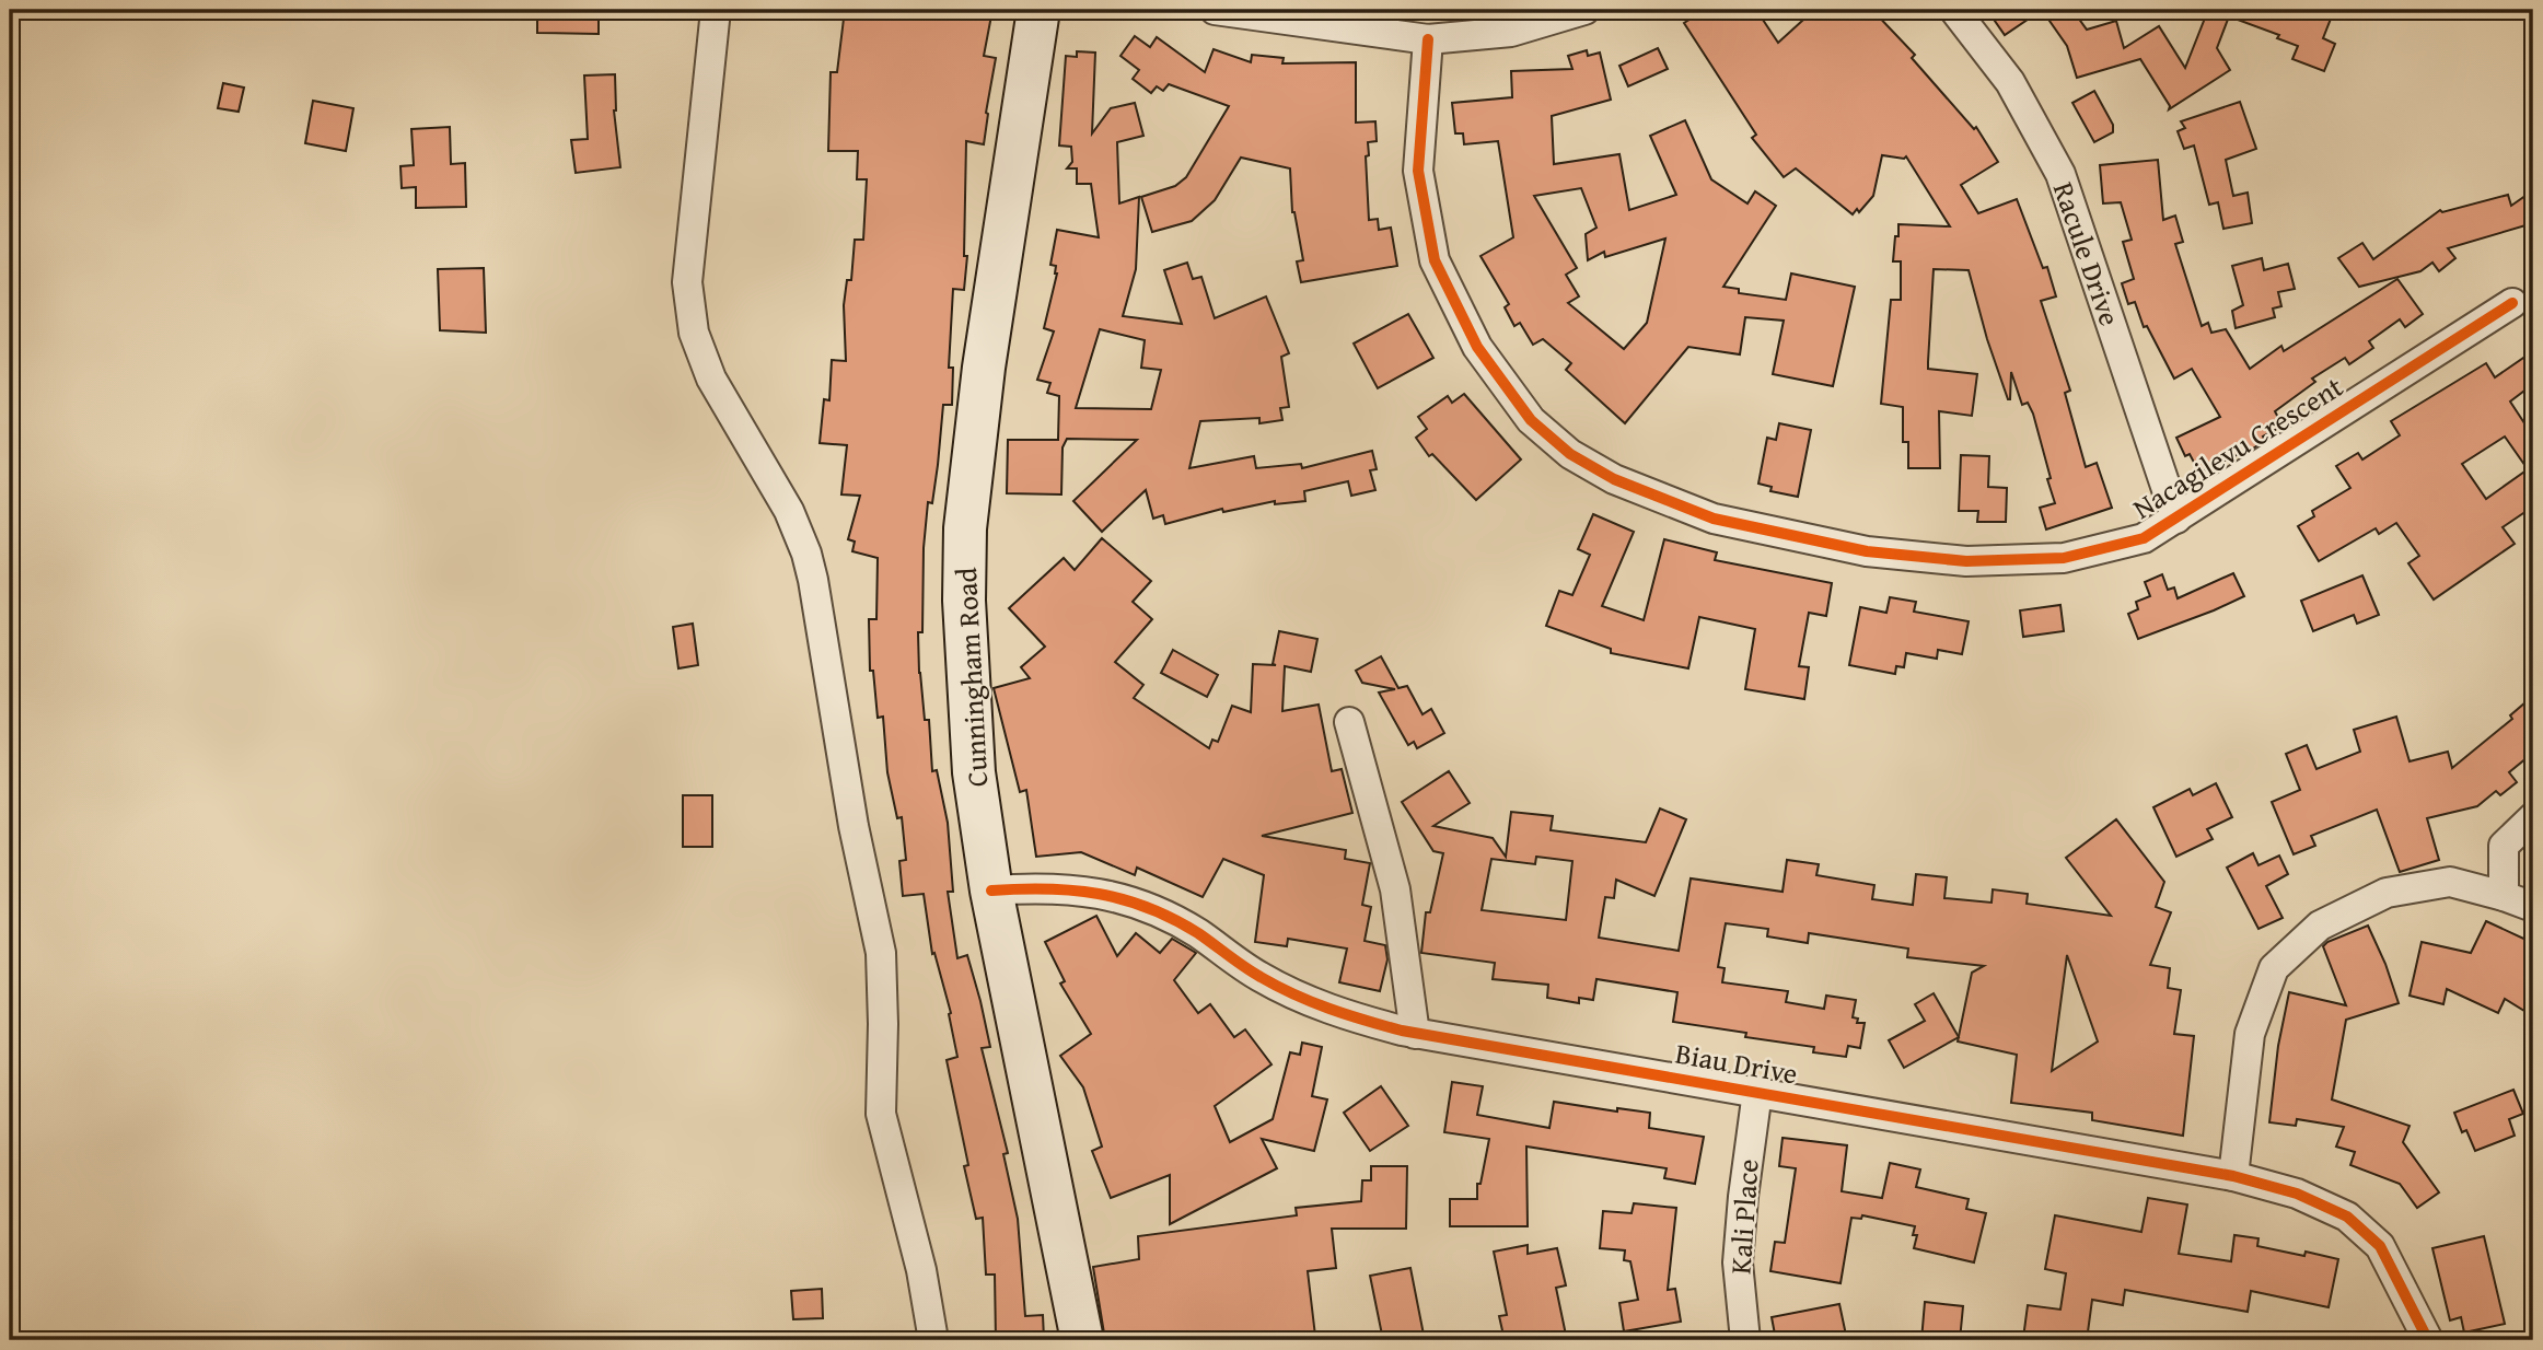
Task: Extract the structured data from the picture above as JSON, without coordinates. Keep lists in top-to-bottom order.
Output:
{
  "streets": {
    "main road": ["Cunningham Road"],
    "street": [
      "Racule Drive",
      "Nacagilevu Crescent",
      "Biau Drive",
      "Kali Place"
    ]
  },
  "crossings": [
    ["Racule Drive", "Nacagilevu Crescent"],
    ["Cunningham Road", "Biau Drive"],
    ["Biau Drive", "Kali Place"]
  ]
}
